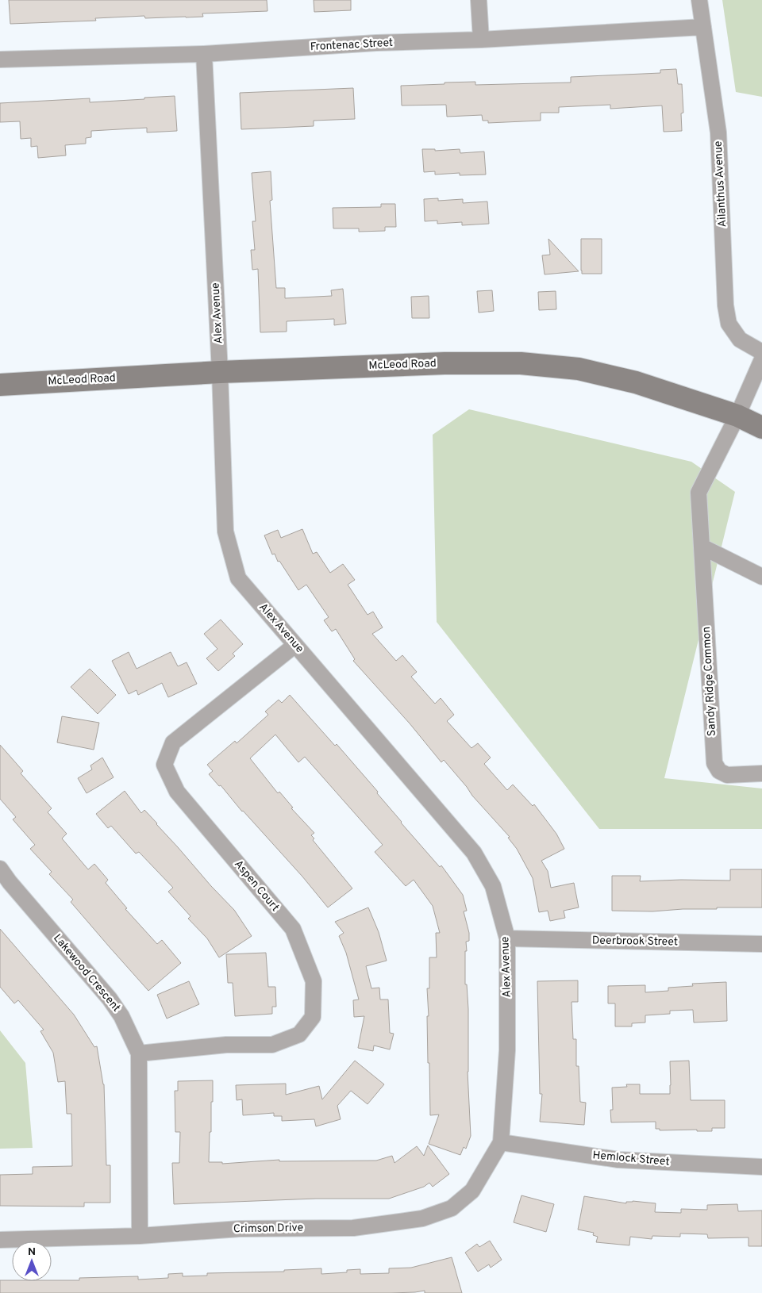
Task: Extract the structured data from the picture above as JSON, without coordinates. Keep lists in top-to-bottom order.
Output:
{
  "streets": {
    "main road": ["McLeod Road"],
    "street": [
      "Frontenac Street",
      "Ailanthus Avenue",
      "Alex Avenue",
      "Sandy Ridge Common",
      "Aspen Court",
      "Deerbrook Street",
      "Lakewood Crescent",
      "Hemlock Street",
      "Crimson Drive"
    ]
  },
  "crossings": [
    ["Frontenac Street", "Ailanthus Avenue"],
    ["Frontenac Street", "Alex Avenue"],
    ["Alex Avenue", "McLeod Road"],
    ["Alex Avenue", "Aspen Court"],
    ["Alex Avenue", "Deerbrook Street"],
    ["Alex Avenue", "Hemlock Street"],
    ["Alex Avenue", "Crimson Drive"],
    ["McLeod Road", "Sandy Ridge Common"],
    ["Aspen Court", "Lakewood Crescent"],
    ["Lakewood Crescent", "Crimson Drive"],
    ["Hemlock Street", "Crimson Drive"]
  ],
  "north": "top"
}
